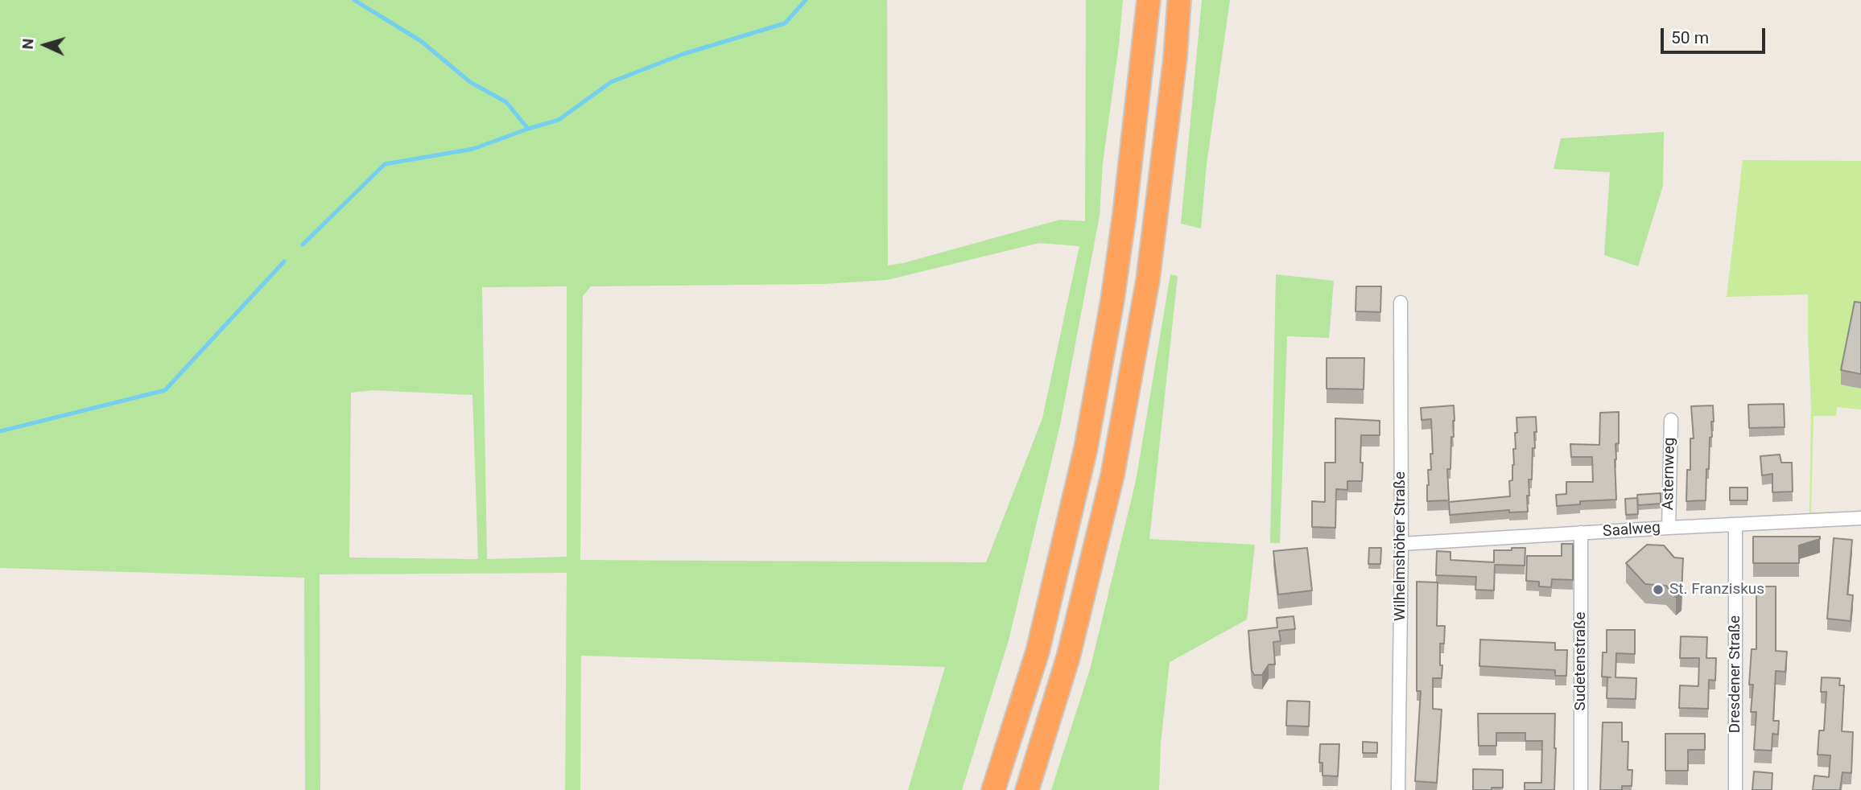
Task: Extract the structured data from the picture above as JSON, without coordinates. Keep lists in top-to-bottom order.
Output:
{
  "streets": {
    "street": [
      "Asternweg",
      "Saalweg",
      "Wilhelmshöher Straße",
      "Sudetenstraße",
      "Dresdener Straße"
    ]
  },
  "crossings": [
    ["Asternweg", "Saalweg"],
    ["Saalweg", "Wilhelmshöher Straße"],
    ["Saalweg", "Sudetenstraße"],
    ["Saalweg", "Dresdener Straße"]
  ],
  "places": ["St. Franziskus"],
  "scale_bar": "50 m",
  "north": "left"
}
